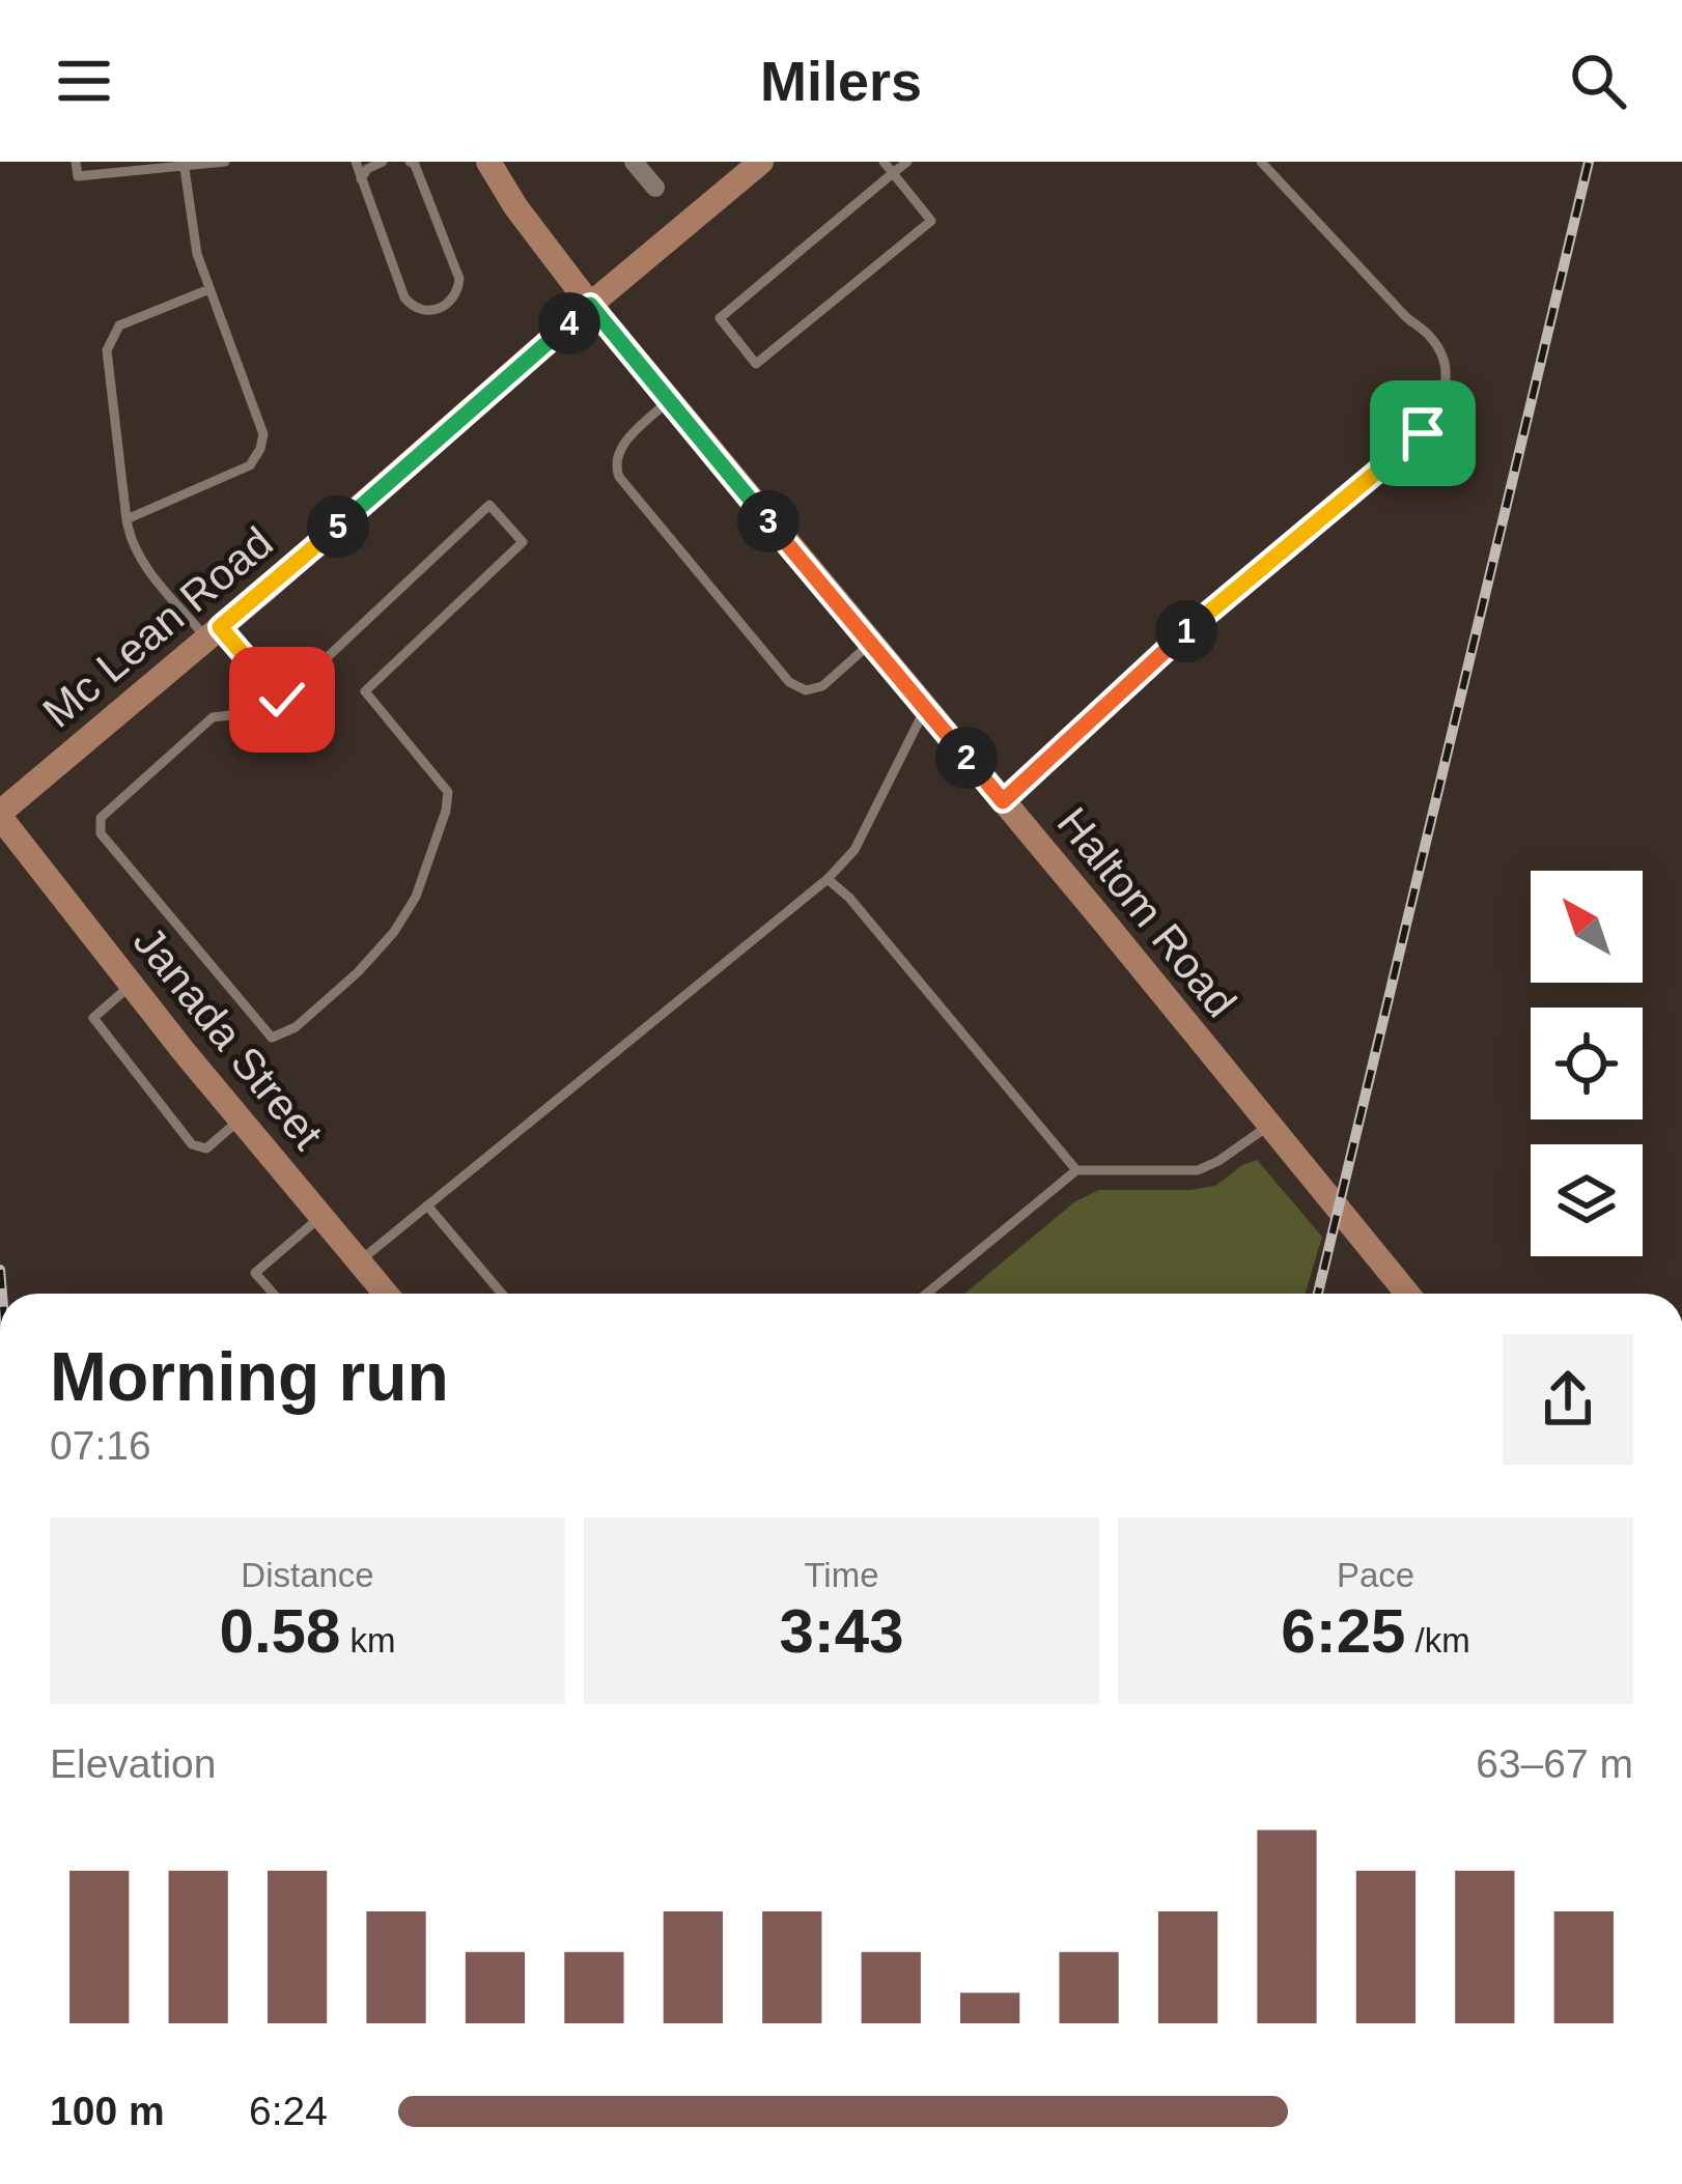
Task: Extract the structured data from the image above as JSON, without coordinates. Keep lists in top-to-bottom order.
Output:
{
  "streets": {
    "main road": ["Mc Lean Road", "Haltom Road", "Janada Street"]
  },
  "crossings": [
    ["Mc Lean Road", "Haltom Road"],
    ["Mc Lean Road", "Janada Street"]
  ],
  "north": "top left",
  "page": {
    "header": "Milers",
    "pins": [
      "4",
      "3",
      "5",
      "1",
      "2"
    ],
    "heading": ["Morning run", "07:16"],
    "stats": [
      ["Distance", "0.58 km"],
      ["Time", "3:43"],
      ["Pace", "6:25 /km"]
    ],
    "chart": ["Elevation", "63–67 m"],
    "list": [
      {
        "name": "100 m",
        "note": "6:24"
      }
    ]
  }
}
